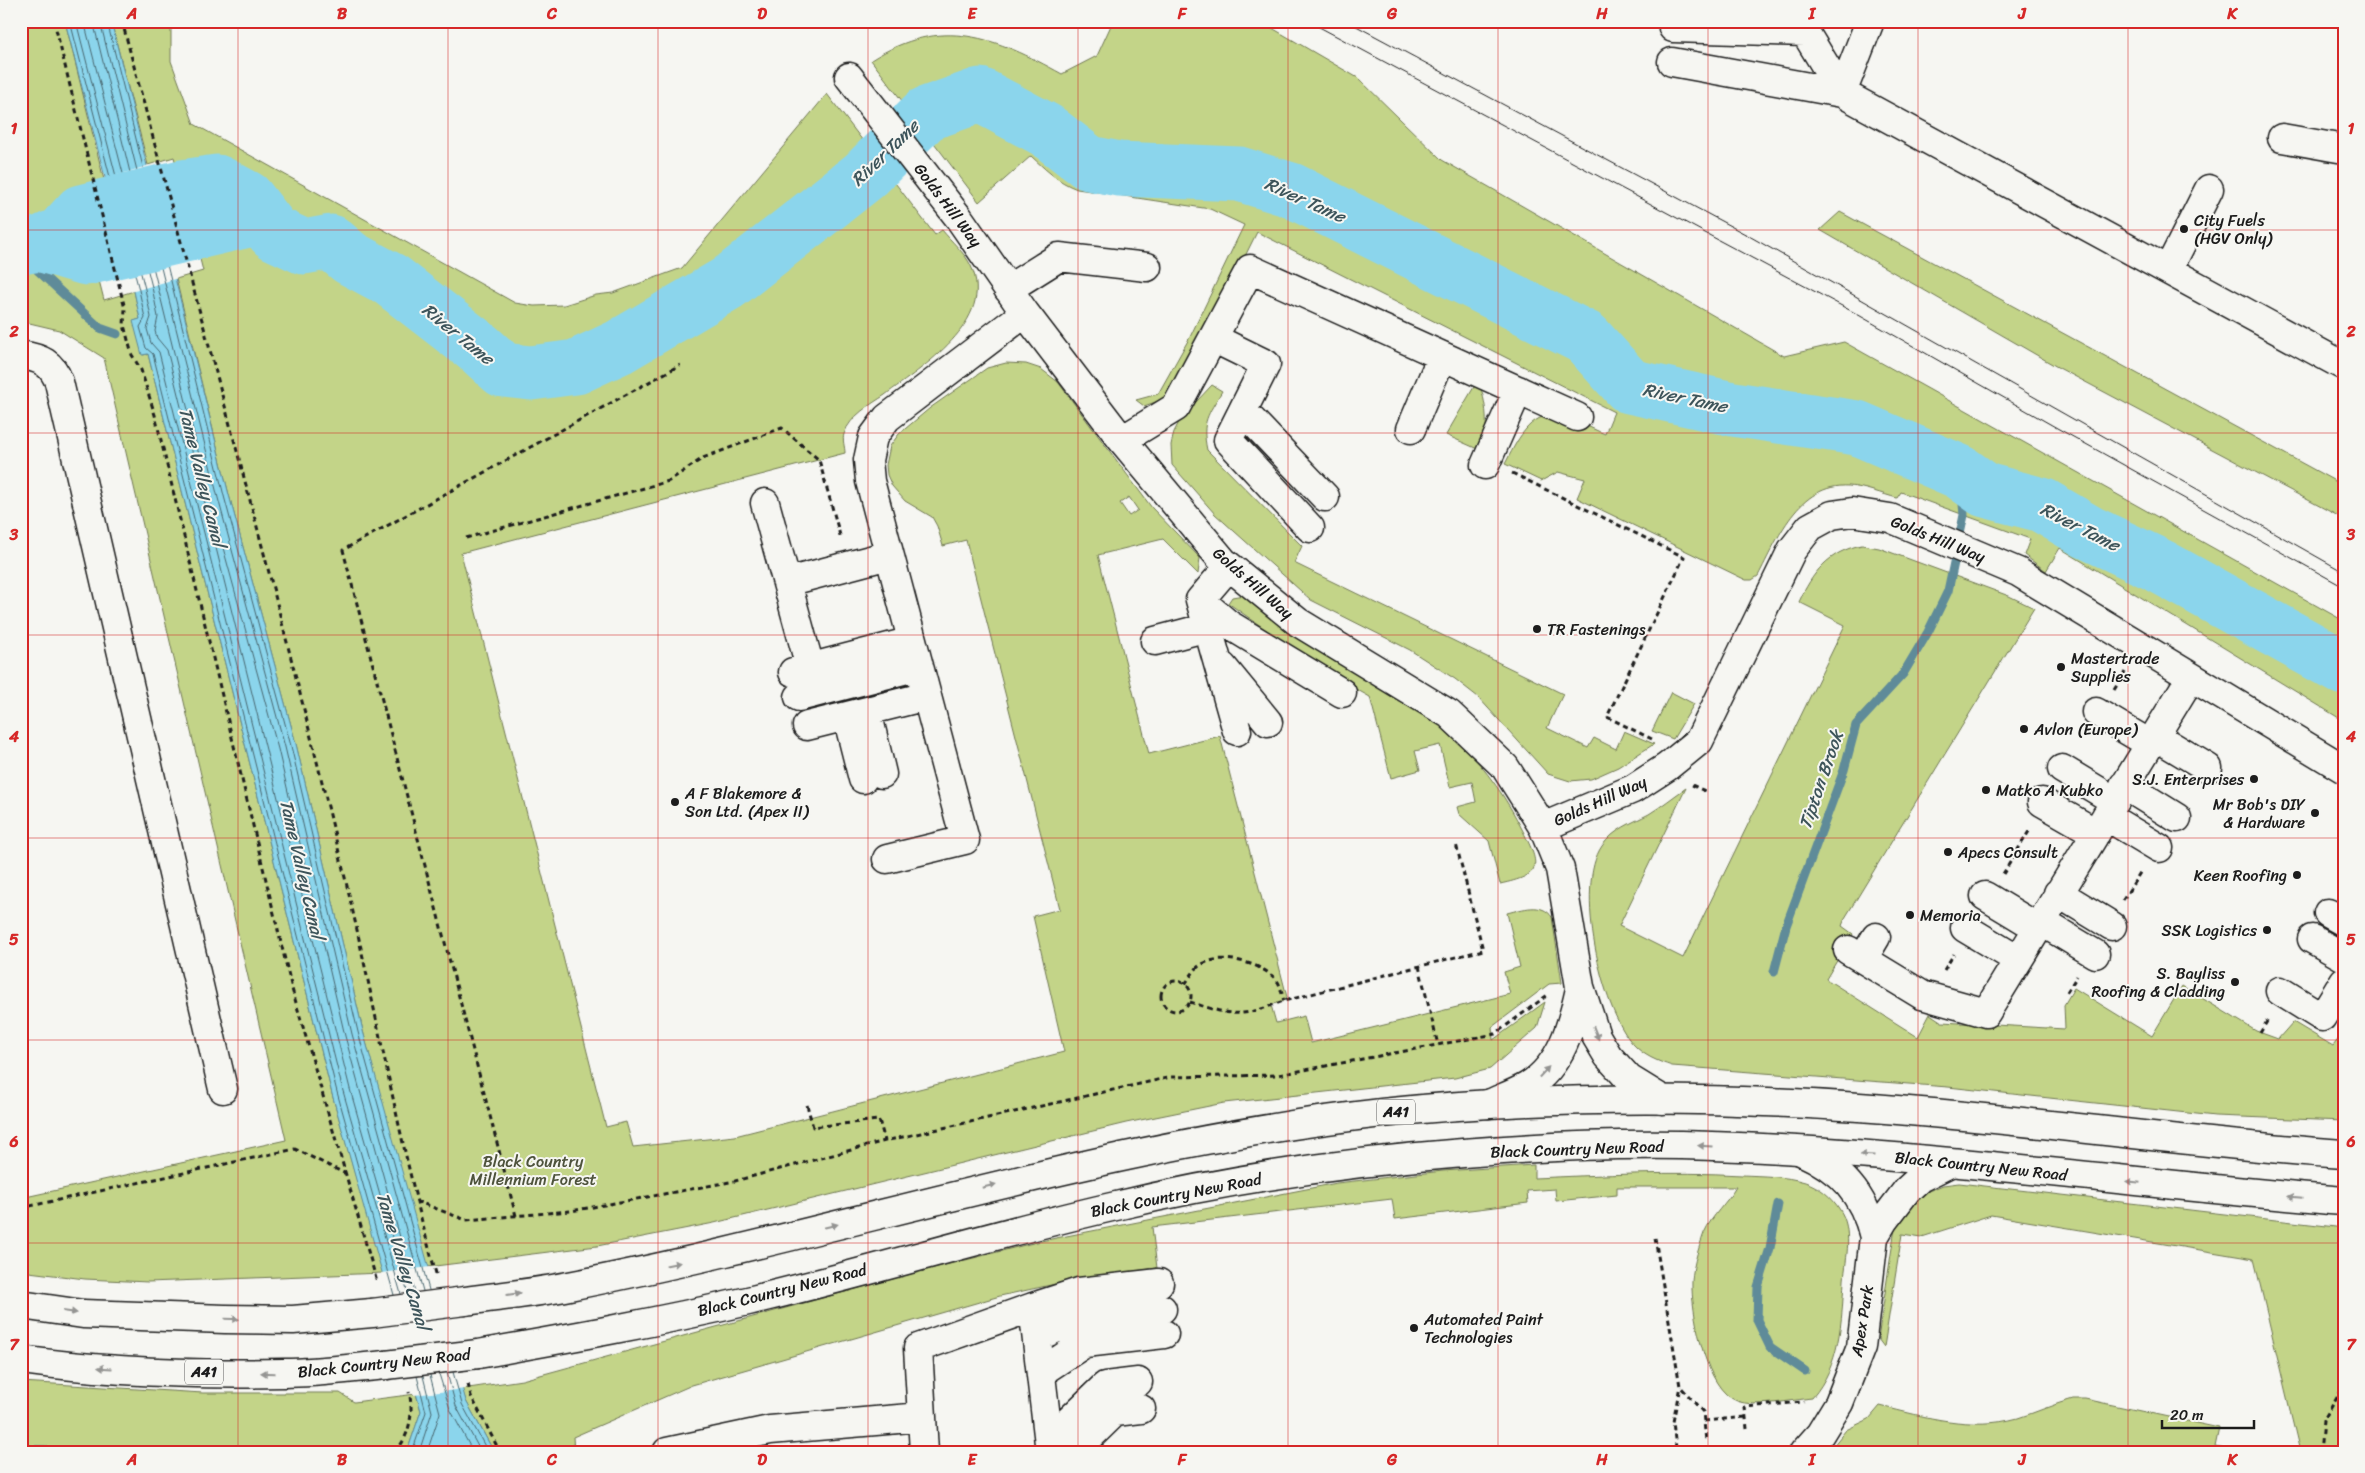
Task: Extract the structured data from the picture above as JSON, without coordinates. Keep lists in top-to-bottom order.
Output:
{
  "streets": {
    "main road": [
      "Golds Hill Way",
      "A41",
      "Black Country New Road",
      "Apex Park"
    ]
  },
  "crossings": [
    ["Golds Hill Way", "A41"],
    ["Black Country New Road", "Apex Park"]
  ],
  "water": ["River Tame", "Tame Valley Canal", "Tipton Brook"],
  "parks": ["Black Country Millennium Forest"],
  "places": [
    "City Fuels (HGV Only)",
    "TR Fastenings",
    "Mastertrade Supplies",
    "Avlon (Europe)",
    "S.J. Enterprises",
    "Matko A Kubko",
    "A F Blakemore & Son Ltd. (Apex II)",
    "Mr Bob's DIY & Hardware",
    "Apecs Consult",
    "Keen Roofing",
    "Memoria",
    "SSK Logistics",
    "S. Bayliss Roofing & Cladding",
    "Automated Paint Technologies"
  ],
  "scale_bar": "20 m",
  "grid": {
    "columns": [
      "A",
      "B",
      "C",
      "D",
      "E",
      "F",
      "G",
      "H",
      "I",
      "J",
      "K"
    ],
    "rows": [
      "1",
      "2",
      "3",
      "4",
      "5",
      "6",
      "7"
    ]
  }
}
